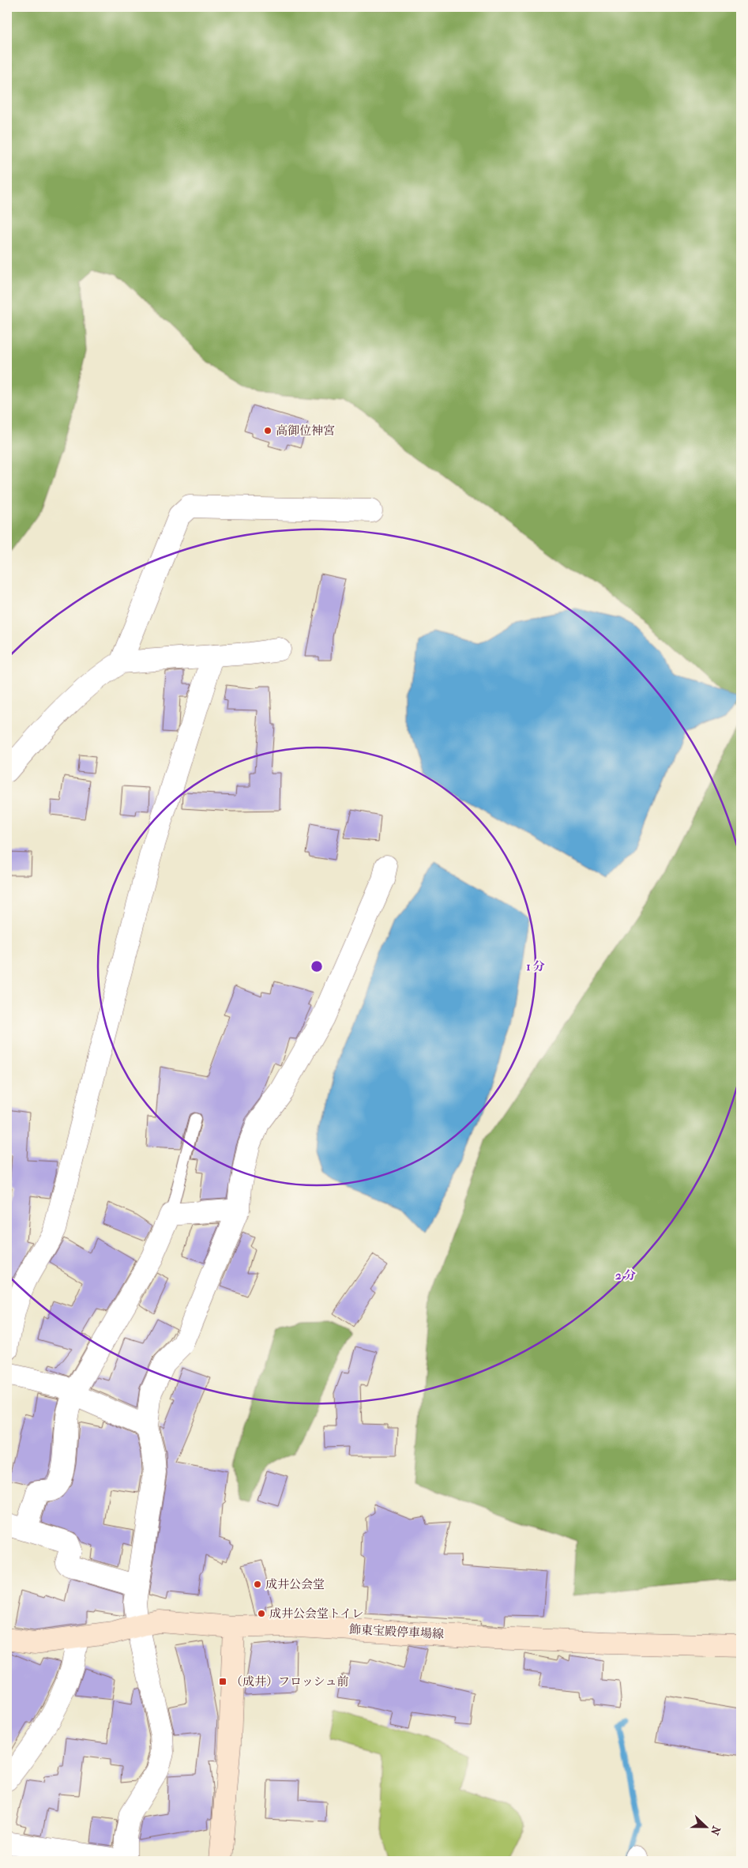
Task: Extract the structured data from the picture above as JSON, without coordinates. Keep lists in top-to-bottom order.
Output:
{
  "streets": {
    "main road": ["飾東宝殿停車場線"]
  },
  "places": {
    "other": ["高御位神宮", "成井公会堂", "成井公会堂トイレ"],
    "transit": ["（成井）フロッシュ前"]
  },
  "north": "right",
  "rings": ["1 分", "2 分"]
}
